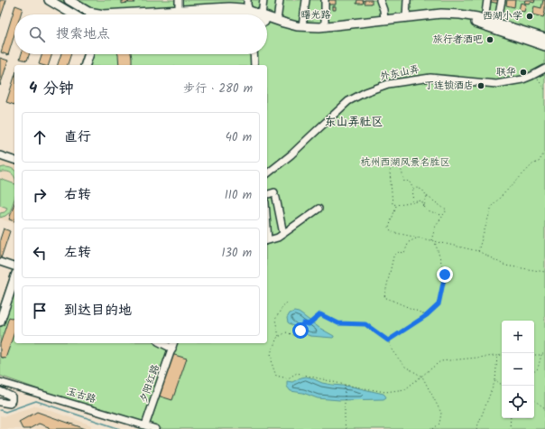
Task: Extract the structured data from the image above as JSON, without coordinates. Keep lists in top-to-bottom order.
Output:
{
  "streets": {
    "main road": ["曙光路"],
    "street": ["外东山弄", "夕阳红路", "玉古路"]
  },
  "crossings": [
    ["夕阳红路", "玉古路"]
  ],
  "districts": ["东山弄社区"],
  "parks": ["杭州西湖风景名胜区"],
  "places": [
    "西湖小学",
    "旅行者酒吧",
    "联华",
    "丁连锁酒店"
  ],
  "page": {
    "search": "搜索地点",
    "heading": ["4 分钟", "步行 · 280 m"],
    "list": [
      ["直行", "40 m"],
      ["右转", "110 m"],
      ["左转", "130 m"],
      "到达目的地"
    ],
    "map_buttons": ["+", "−"]
  }
}
